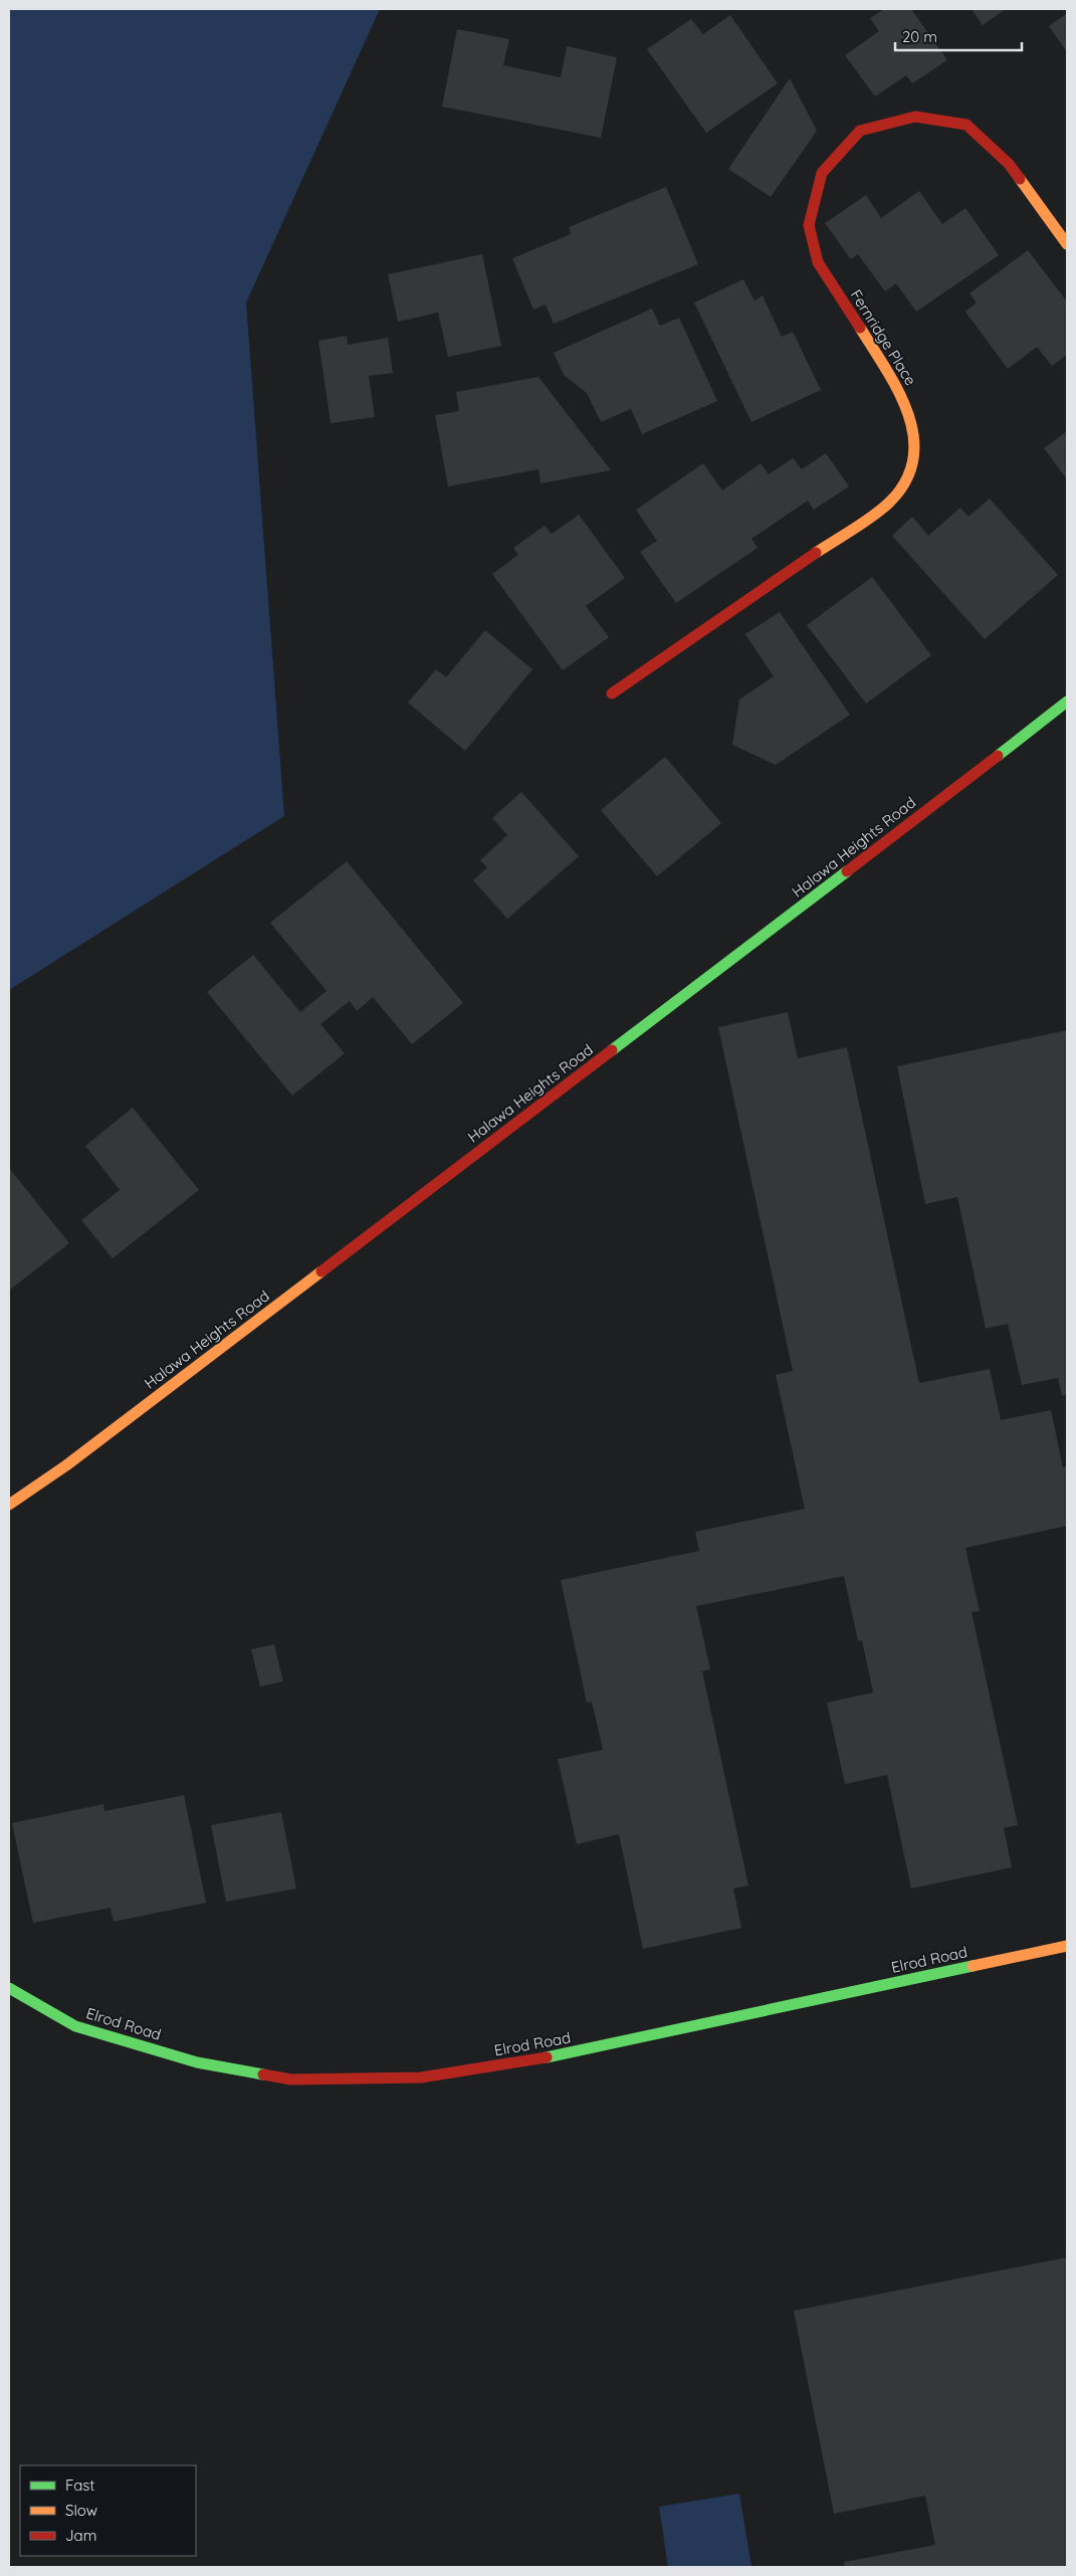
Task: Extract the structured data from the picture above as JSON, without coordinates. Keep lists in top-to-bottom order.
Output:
{
  "streets": {
    "street": ["Fernridge Place", "Halawa Heights Road", "Elrod Road"]
  },
  "legend": ["Fast", "Slow", "Jam"],
  "scale_bar": "20 m"
}
